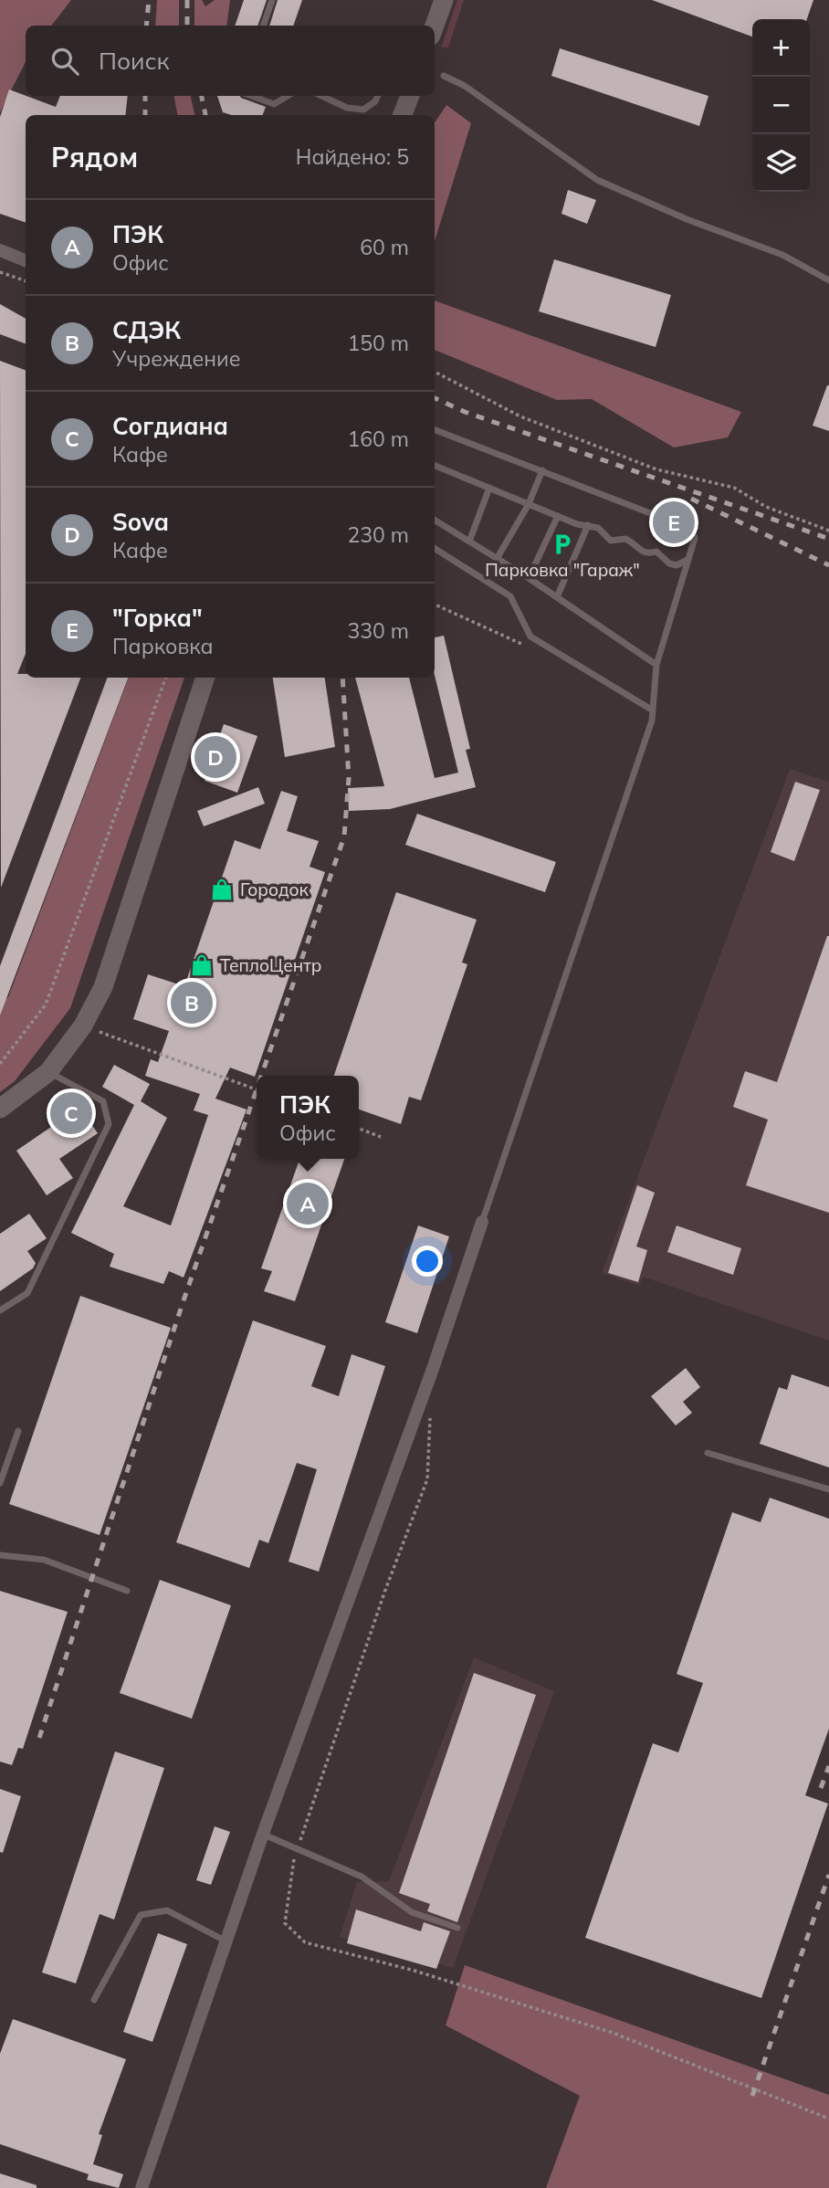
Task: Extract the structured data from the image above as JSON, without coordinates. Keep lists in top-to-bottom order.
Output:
{
  "places": {
    "parking": ["Парковка \"Гараж\""],
    "shop": ["Городок", "ТеплоЦентр"]
  },
  "page": {
    "map_buttons": ["+", "−"],
    "search": "Поиск",
    "heading": ["Рядом", "Найдено: 5"],
    "list": [
      {
        "mark": "A",
        "name": "ПЭК",
        "note": "Офис",
        "value": "60 m"
      },
      {
        "mark": "B",
        "name": "СДЭК",
        "note": "Учреждение",
        "value": "150 m"
      },
      {
        "mark": "C",
        "name": "Согдиана",
        "note": "Кафе",
        "value": "160 m"
      },
      {
        "mark": "D",
        "name": "Sova",
        "note": "Кафе",
        "value": "230 m"
      },
      {
        "mark": "E",
        "name": "\"Горка\"",
        "note": "Парковка",
        "value": "330 m"
      }
    ],
    "pins": [
      "E",
      "D",
      "B",
      "C",
      "A"
    ],
    "popup": ["ПЭК", "Офис"]
  }
}
